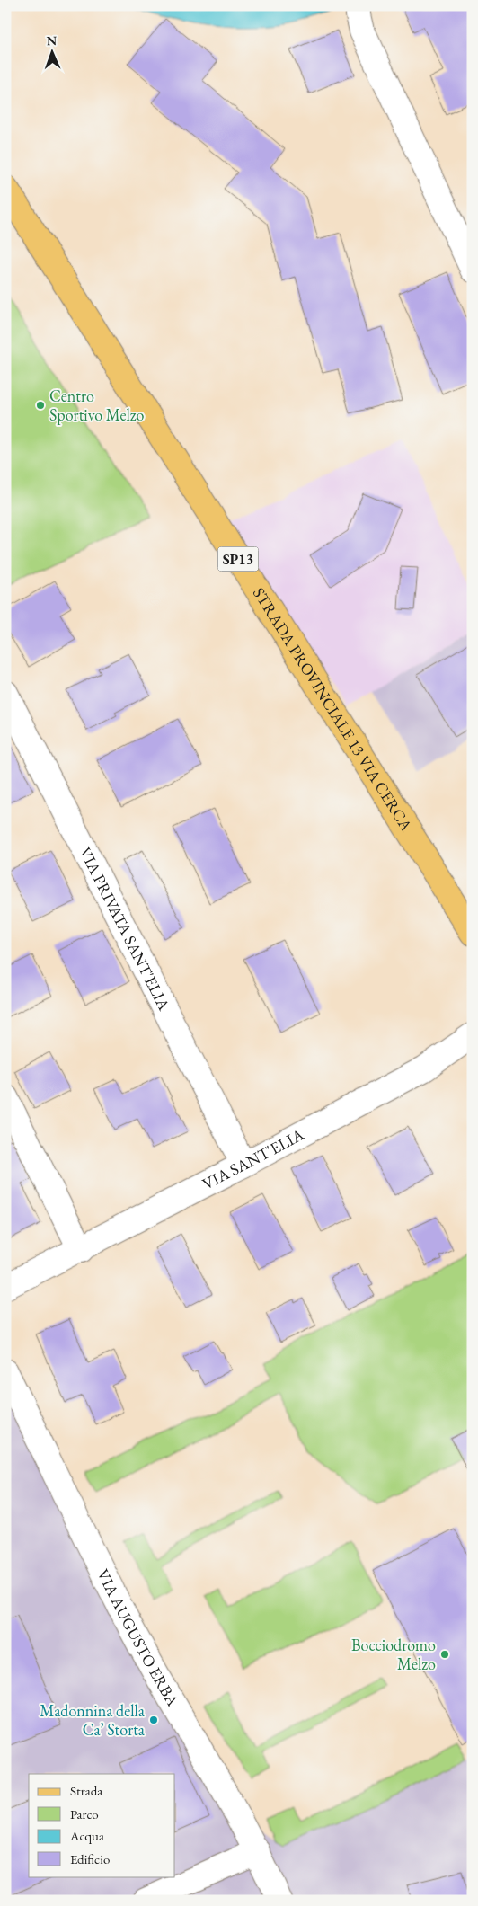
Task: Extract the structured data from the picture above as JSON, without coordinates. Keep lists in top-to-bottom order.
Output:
{
  "streets": {
    "main road": ["SP13", "STRADA PROVINCIALE 13 VIA CERCA"],
    "street": ["VIA PRIVATA SANT'ELIA", "VIA SANT'ELIA", "VIA AUGUSTO ERBA"]
  },
  "crossings": [
    ["VIA PRIVATA SANT'ELIA", "VIA SANT'ELIA"]
  ],
  "places": ["Centro Sportivo Melzo", "Bocciodromo Melzo", "Madonnina della Ca’ Storta"],
  "legend": [
    "Strada",
    "Parco",
    "Acqua",
    "Edificio"
  ],
  "north": "top"
}
